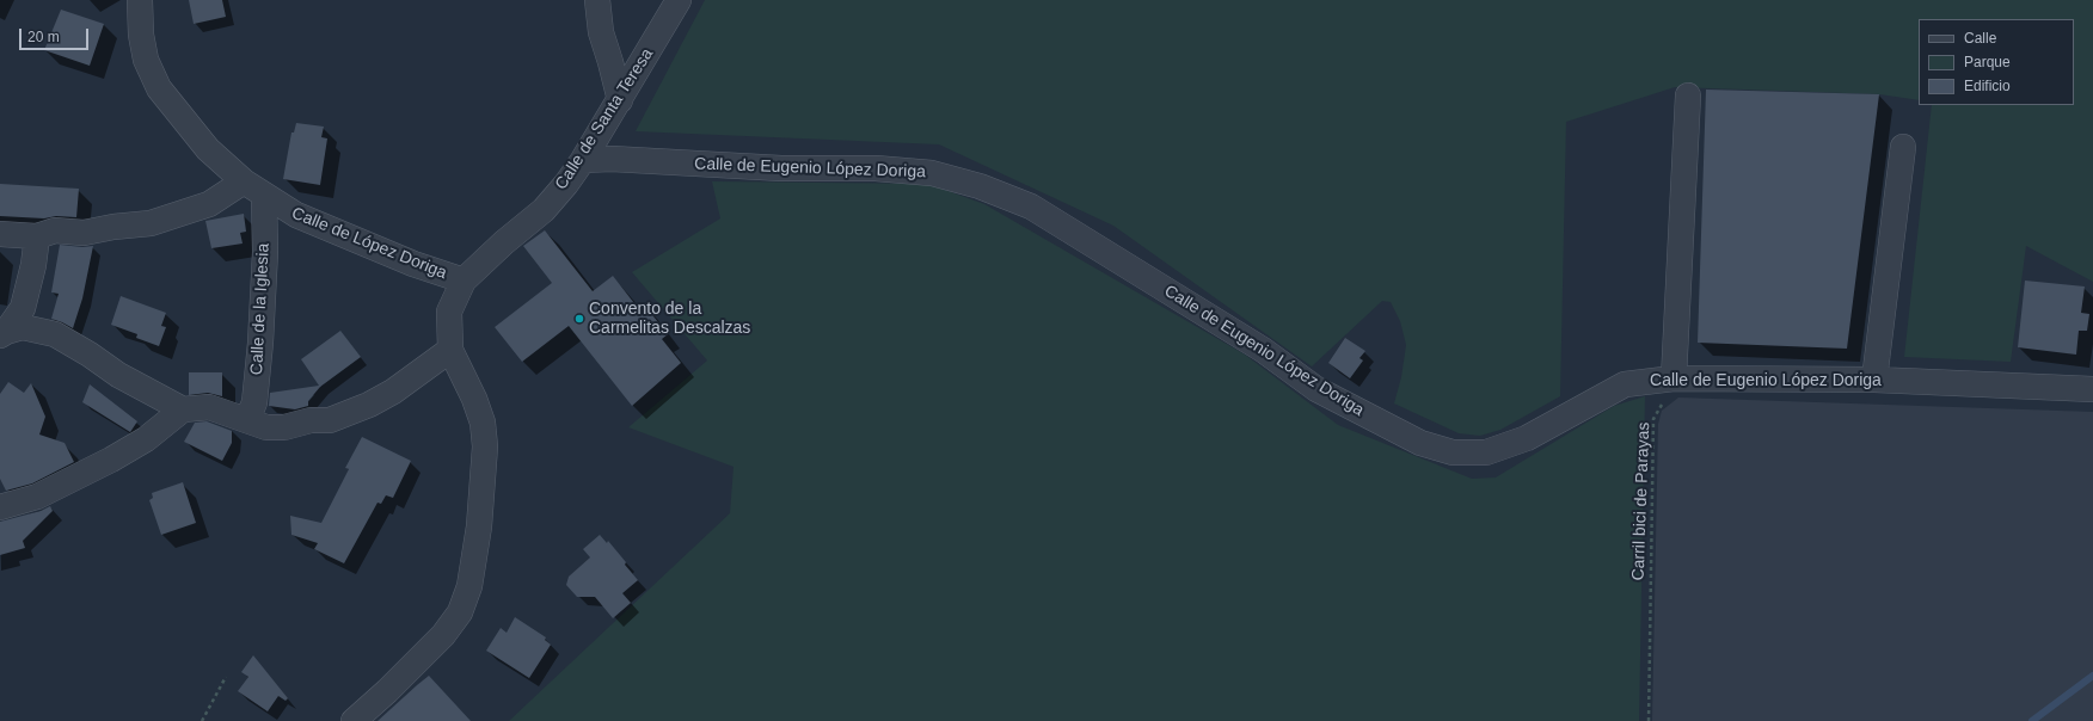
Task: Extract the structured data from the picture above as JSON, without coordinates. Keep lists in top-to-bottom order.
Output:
{
  "streets": {
    "street": [
      "Calle de Santa Teresa",
      "Calle de Eugenio López Doriga",
      "Calle de López Doriga",
      "Calle de la Iglesia"
    ],
    "path": ["Carril bici de Parayas"]
  },
  "crossings": [
    ["Calle de Santa Teresa", "Calle de Eugenio López Doriga"],
    ["Calle de Santa Teresa", "Calle de López Doriga"],
    ["Calle de Eugenio López Doriga", "Carril bici de Parayas"],
    ["Calle de López Doriga", "Calle de la Iglesia"]
  ],
  "places": ["Convento de la Carmelitas Descalzas"],
  "legend": ["Calle", "Parque", "Edificio"],
  "scale_bar": "20 m"
}
